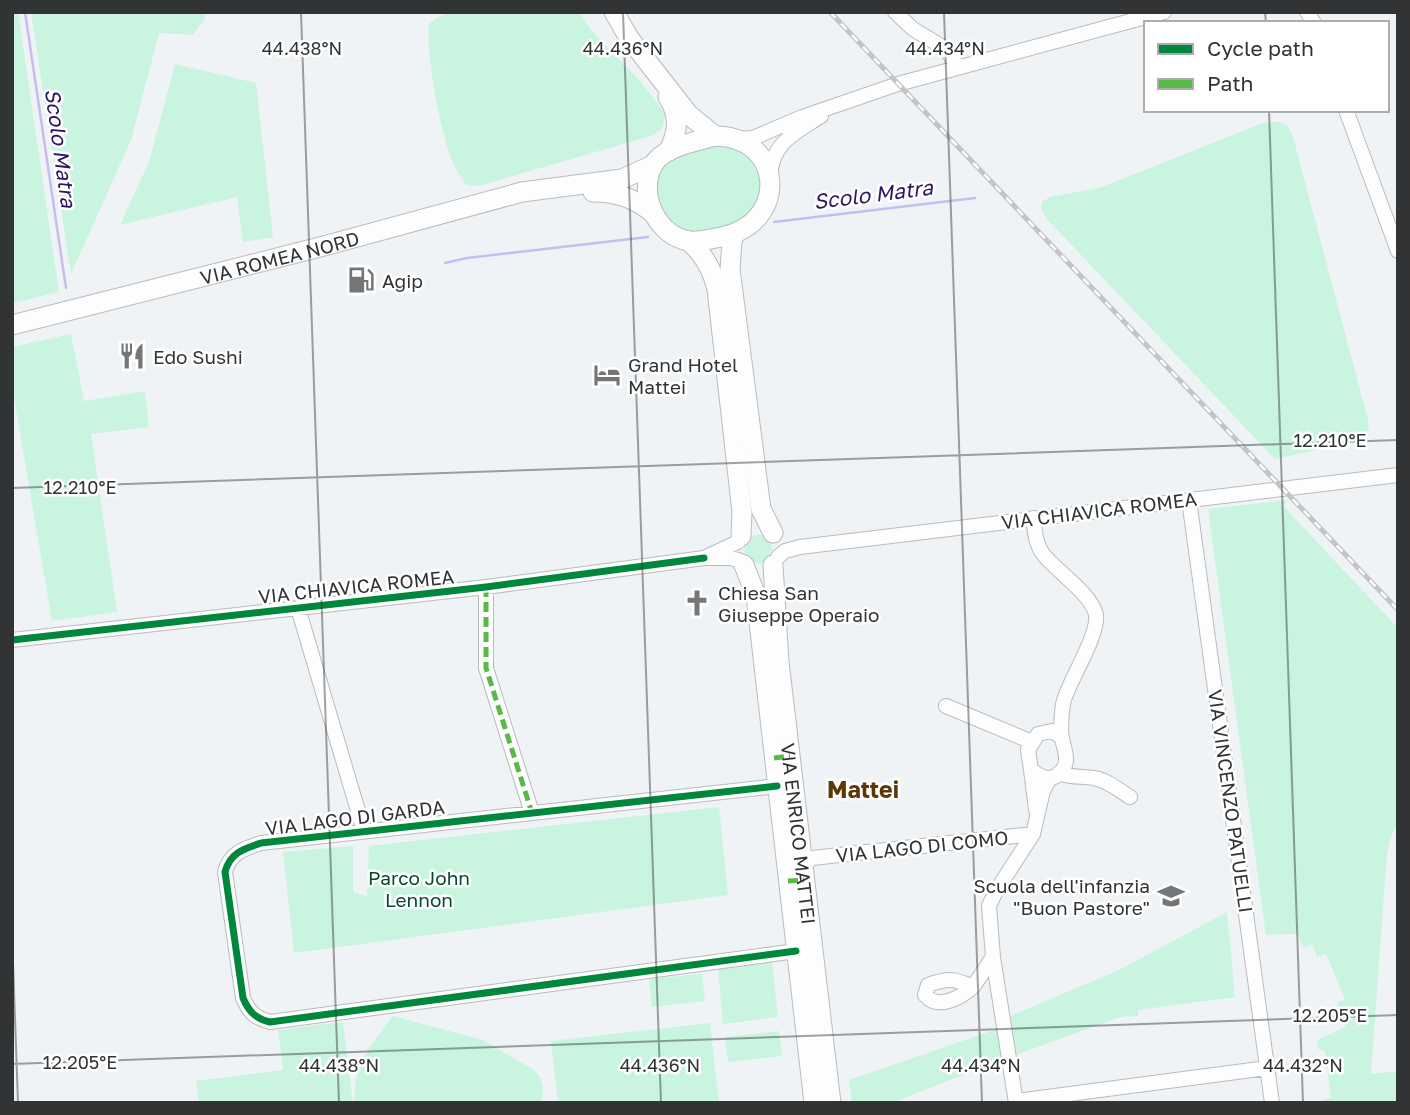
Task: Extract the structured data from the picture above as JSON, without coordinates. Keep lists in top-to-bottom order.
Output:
{
  "streets": {
    "main road": ["VIA ROMEA NORD", "VIA ENRICO MATTEI"],
    "street": [
      "VIA CHIAVICA ROMEA",
      "VIA VINCENZO PATUELLI",
      "VIA LAGO DI GARDA",
      "VIA LAGO DI COMO"
    ]
  },
  "crossings": [
    ["VIA ROMEA NORD", "VIA ENRICO MATTEI"],
    ["VIA CHIAVICA ROMEA", "VIA VINCENZO PATUELLI"],
    ["VIA CHIAVICA ROMEA", "VIA ENRICO MATTEI"],
    ["VIA LAGO DI GARDA", "VIA ENRICO MATTEI"],
    ["VIA ENRICO MATTEI", "VIA LAGO DI COMO"]
  ],
  "districts": ["Mattei"],
  "water": ["Scolo Matra"],
  "parks": ["Parco John Lennon"],
  "places": {
    "fuel station": ["Agip"],
    "restaurant": ["Edo Sushi"],
    "hotel": ["Grand Hotel Mattei"],
    "church": ["Chiesa San Giuseppe Operaio"],
    "school or university": ["Scuola dell'infanzia \"Buon Pastore\""]
  },
  "legend": ["Cycle path", "Path"],
  "coordinates": [
    "44.438°N",
    "44.436°N",
    "44.434°N",
    "12.210°E",
    "12.205°E",
    "44.432°N"
  ]
}
